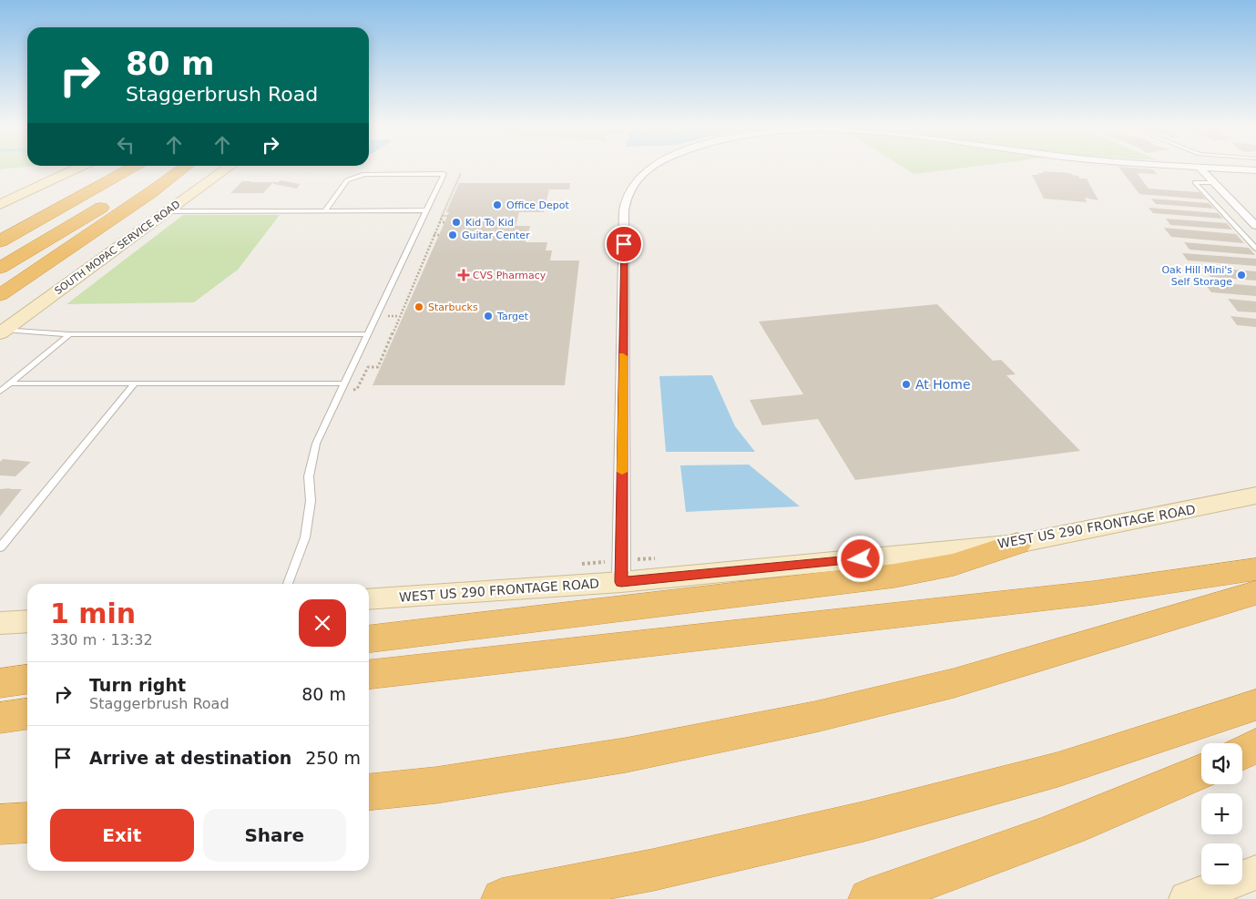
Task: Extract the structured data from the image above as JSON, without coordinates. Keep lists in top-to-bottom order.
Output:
{
  "streets": {
    "main road": ["SOUTH MOPAC SERVICE ROAD", "WEST US 290 FRONTAGE ROAD"]
  },
  "places": {
    "other": [
      "Office Depot",
      "Kid To Kid",
      "Guitar Center",
      "Oak Hill Mini's Self Storage",
      "Starbucks",
      "Target",
      "At Home"
    ],
    "health": ["CVS Pharmacy"]
  },
  "page": {
    "turn": ["80 m", "Staggerbrush Road"],
    "heading": ["1 min", "330 m · 13:32"],
    "list": [
      {
        "name": "Turn right",
        "note": "Staggerbrush Road",
        "value": "80 m"
      },
      {
        "name": "Arrive at destination",
        "value": "250 m"
      }
    ],
    "map_buttons": ["+", "−"],
    "buttons": ["Exit", "Share"]
  }
}
